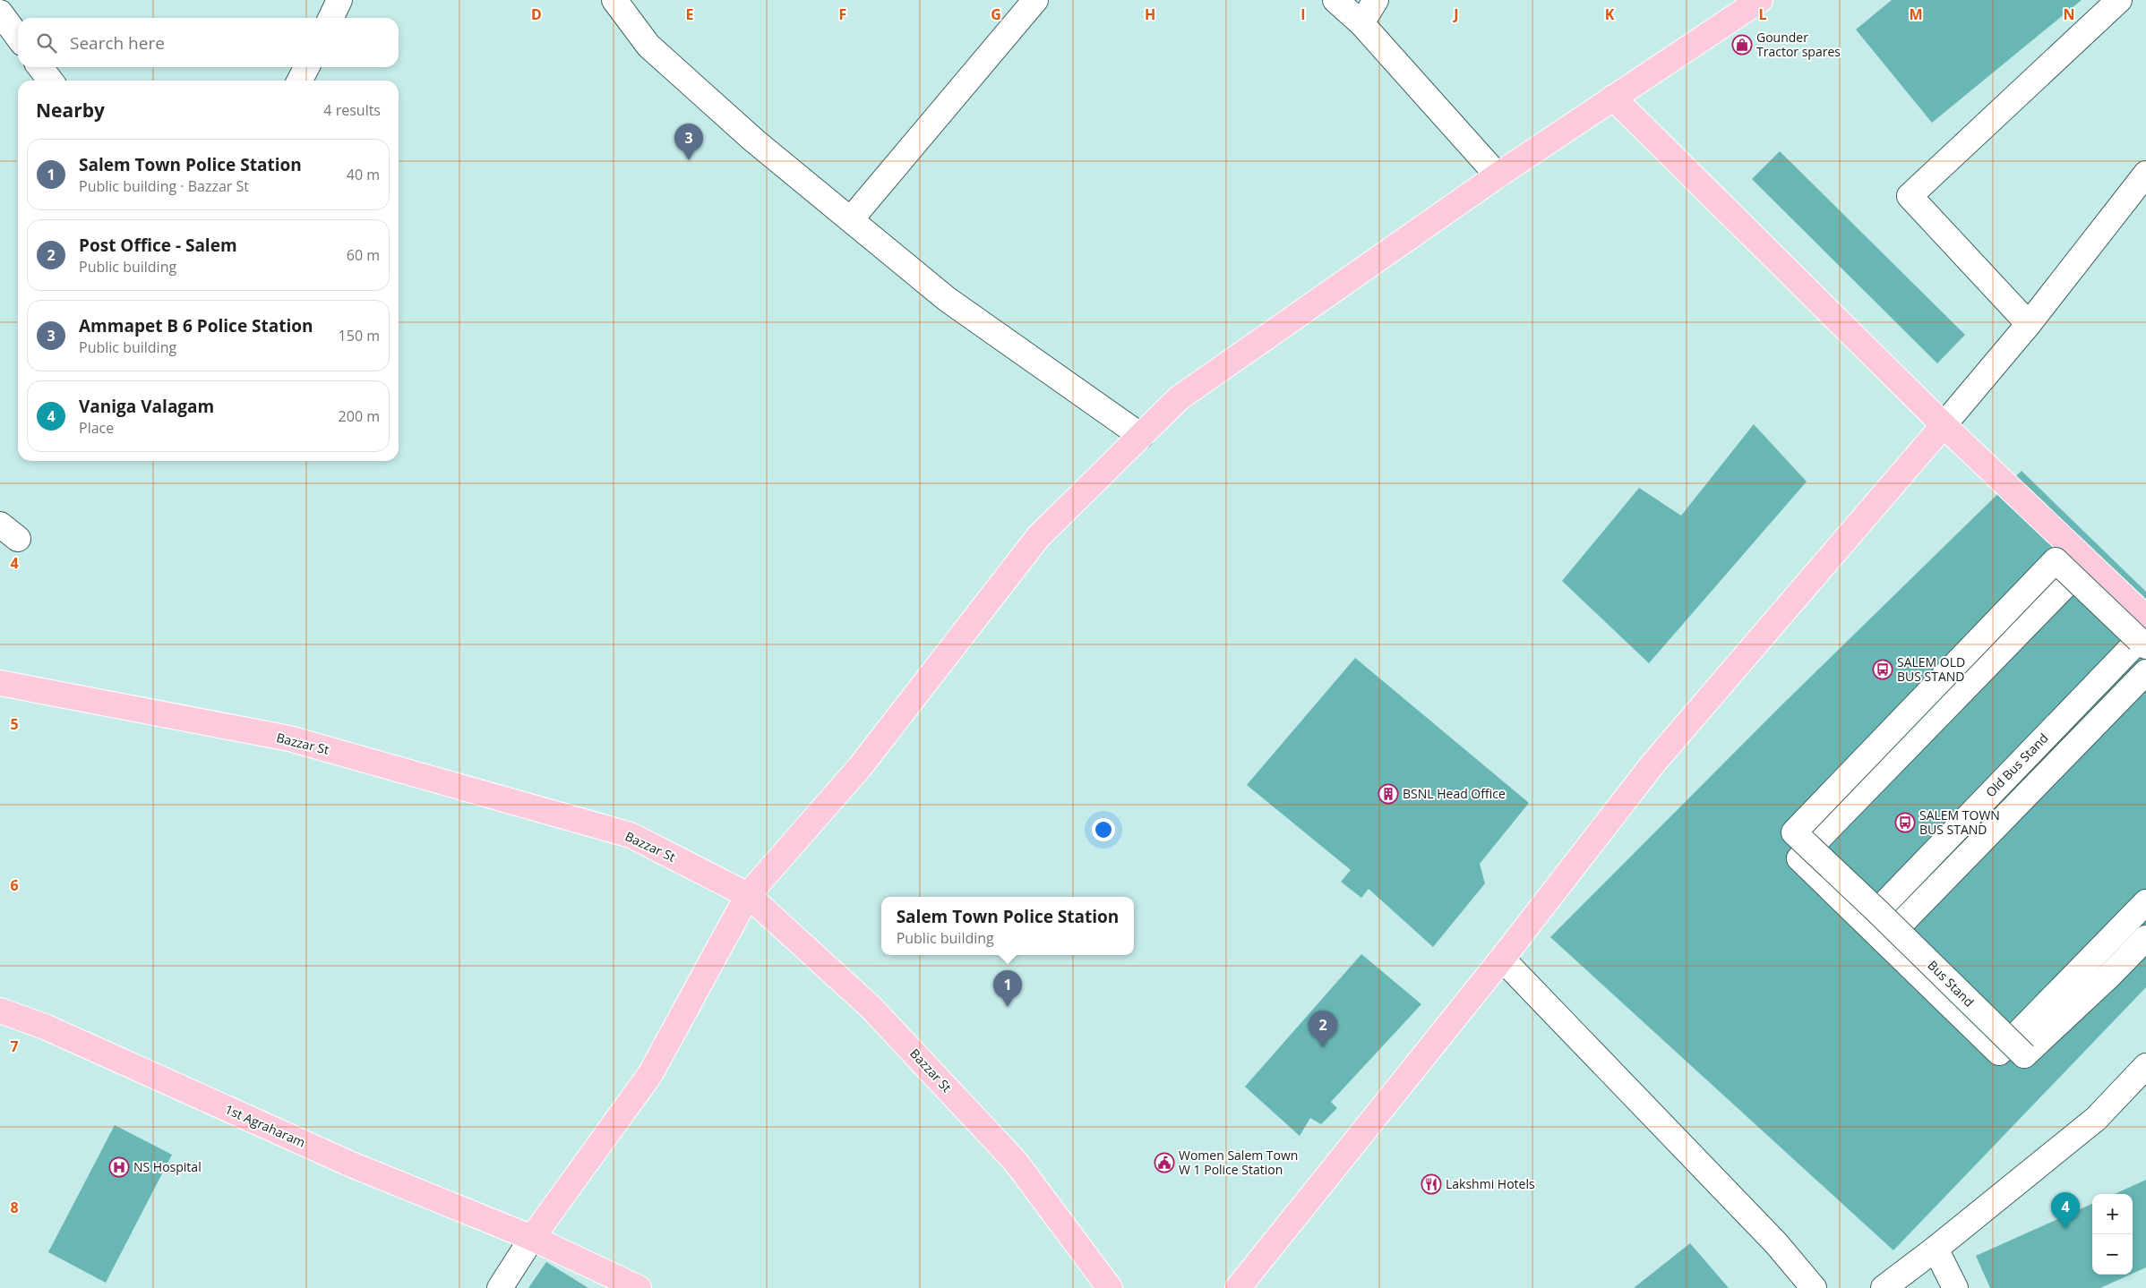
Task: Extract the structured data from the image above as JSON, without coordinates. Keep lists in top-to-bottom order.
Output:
{
  "streets": {
    "main road": ["Bazzar St", "1st Agraharam"],
    "street": ["Old Bus Stand", "Bus Stand"]
  },
  "crossings": [
    ["Old Bus Stand", "Bus Stand"]
  ],
  "places": {
    "shop": ["Gounder Tractor spares"],
    "bus stop": ["SALEM OLD BUS STAND", "SALEM TOWN BUS STAND"],
    "building": ["BSNL Head Office"],
    "public building": ["Women Salem Town W 1 Police Station"],
    "hospital": ["NS Hospital"],
    "restaurant": ["Lakshmi Hotels"]
  },
  "page": {
    "search": "Search here",
    "heading": ["Nearby", "4 results"],
    "pins": [
      "3",
      "1",
      "2",
      "4"
    ],
    "list": [
      {
        "mark": "1",
        "name": "Salem Town Police Station",
        "note": "Public building · Bazzar St",
        "value": "40 m"
      },
      {
        "mark": "2",
        "name": "Post Office - Salem",
        "note": "Public building",
        "value": "60 m"
      },
      {
        "mark": "3",
        "name": "Ammapet B 6 Police Station",
        "note": "Public building",
        "value": "150 m"
      },
      {
        "mark": "4",
        "name": "Vaniga Valagam",
        "note": "Place",
        "value": "200 m"
      }
    ],
    "popup": ["Salem Town Police Station", "Public building"],
    "map_buttons": ["+", "−"]
  },
  "grid": {
    "columns": [
      "D",
      "E",
      "F",
      "G",
      "H",
      "I",
      "J",
      "K",
      "L",
      "M",
      "N"
    ],
    "rows": [
      "4",
      "5",
      "6",
      "7",
      "8"
    ]
  }
}
